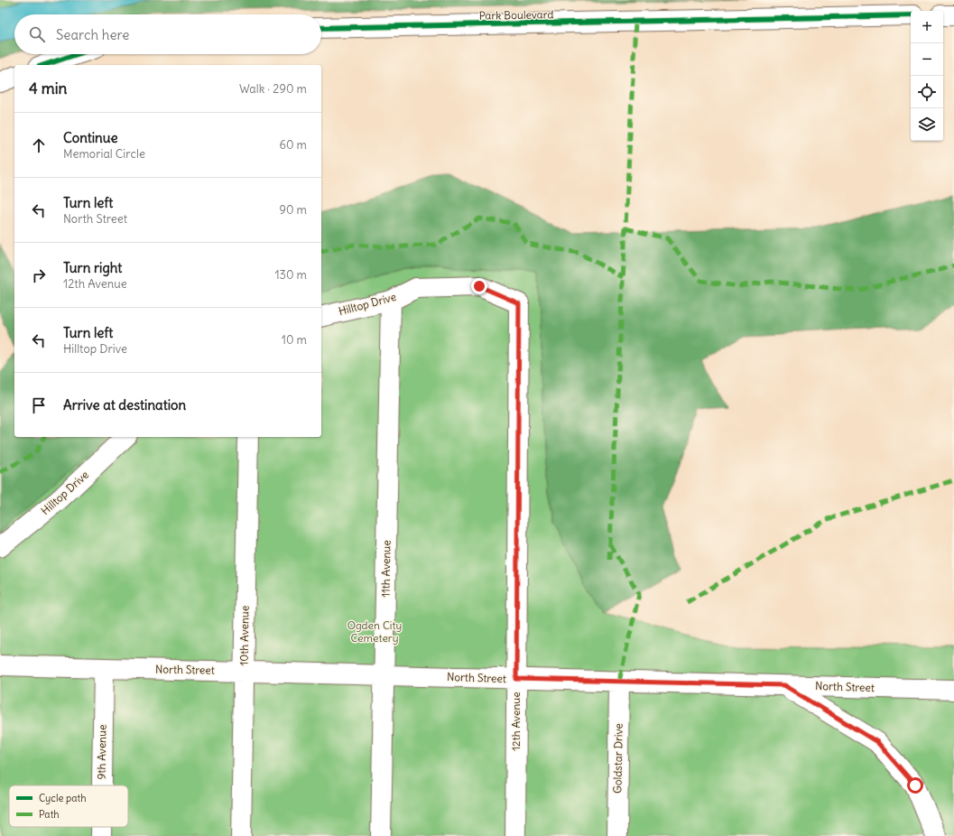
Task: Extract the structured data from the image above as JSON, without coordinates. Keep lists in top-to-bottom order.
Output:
{
  "streets": {
    "street": [
      "Park Boulevard",
      "Hilltop Drive",
      "11th Avenue",
      "10th Avenue",
      "North Street",
      "12th Avenue",
      "9th Avenue",
      "Goldstar Drive"
    ]
  },
  "crossings": [
    ["Hilltop Drive", "11th Avenue"],
    ["Hilltop Drive", "12th Avenue"],
    ["11th Avenue", "North Street"],
    ["10th Avenue", "North Street"],
    ["North Street", "12th Avenue"],
    ["North Street", "9th Avenue"],
    ["North Street", "Goldstar Drive"]
  ],
  "parks": ["Ogden City Cemetery"],
  "legend": ["Cycle path", "Path"],
  "page": {
    "map_buttons": ["+", "−"],
    "search": "Search here",
    "heading": ["4 min", "Walk · 290 m"],
    "list": [
      ["Continue", "Memorial Circle", "60 m"],
      ["Turn left", "North Street", "90 m"],
      ["Turn right", "12th Avenue", "130 m"],
      ["Turn left", "Hilltop Drive", "10 m"],
      "Arrive at destination"
    ]
  }
}
